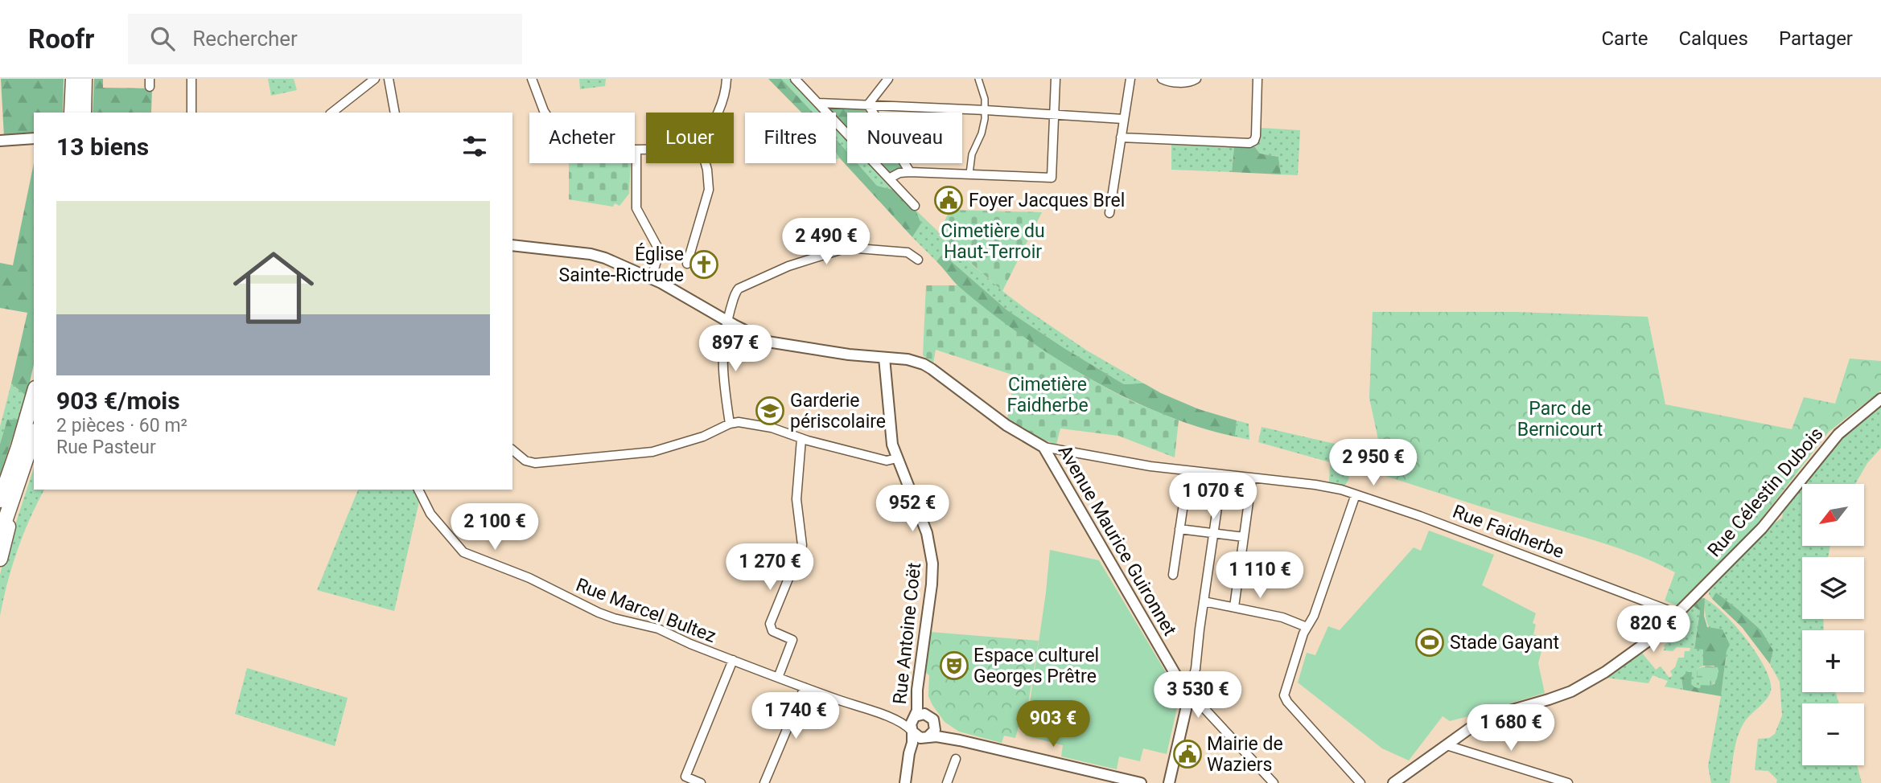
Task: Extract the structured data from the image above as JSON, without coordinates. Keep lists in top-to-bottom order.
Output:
{
  "streets": {
    "street": [
      "Rue Célestin Dubois",
      "Rue Faidherbe",
      "Avenue Maurice Guironnet",
      "Rue Marcel Bultez",
      "Rue Antoine Coët"
    ]
  },
  "crossings": [
    ["Rue Célestin Dubois", "Rue Faidherbe"],
    ["Rue Faidherbe", "Avenue Maurice Guironnet"],
    ["Rue Faidherbe", "Rue Antoine Coët"],
    ["Rue Marcel Bultez", "Rue Antoine Coët"]
  ],
  "parks": ["Cimetière du Haut-Terroir", "Cimetière Faidherbe", "Parc de Bernicourt"],
  "places": {
    "public building": ["Foyer Jacques Brel", "Mairie de Waziers"],
    "church": ["Église Sainte-Rictrude"],
    "school or university": ["Garderie périscolaire"],
    "sports": ["Stade Gayant"],
    "theatre": ["Espace culturel Georges Prêtre"]
  },
  "north": "bottom left",
  "page": {
    "header": "Roofr",
    "search": "Rechercher",
    "nav": ["Carte", "Calques", "Partager"],
    "chip": [
      "Acheter",
      "Louer",
      "Filtres",
      "Nouveau"
    ],
    "heading": "13 biens",
    "list": [
      {
        "name": "903 €/mois",
        "note": "2 pièces · 60 m² · Rue Pasteur"
      }
    ],
    "price": [
      "2 490 €",
      "897 €",
      "2 950 €",
      "1 070 €",
      "952 €",
      "2 100 €",
      "1 270 €",
      "1 110 €",
      "820 €",
      "3 530 €",
      "1 740 €",
      "903 €",
      "1 680 €"
    ],
    "map_buttons": ["+", "−"]
  }
}
